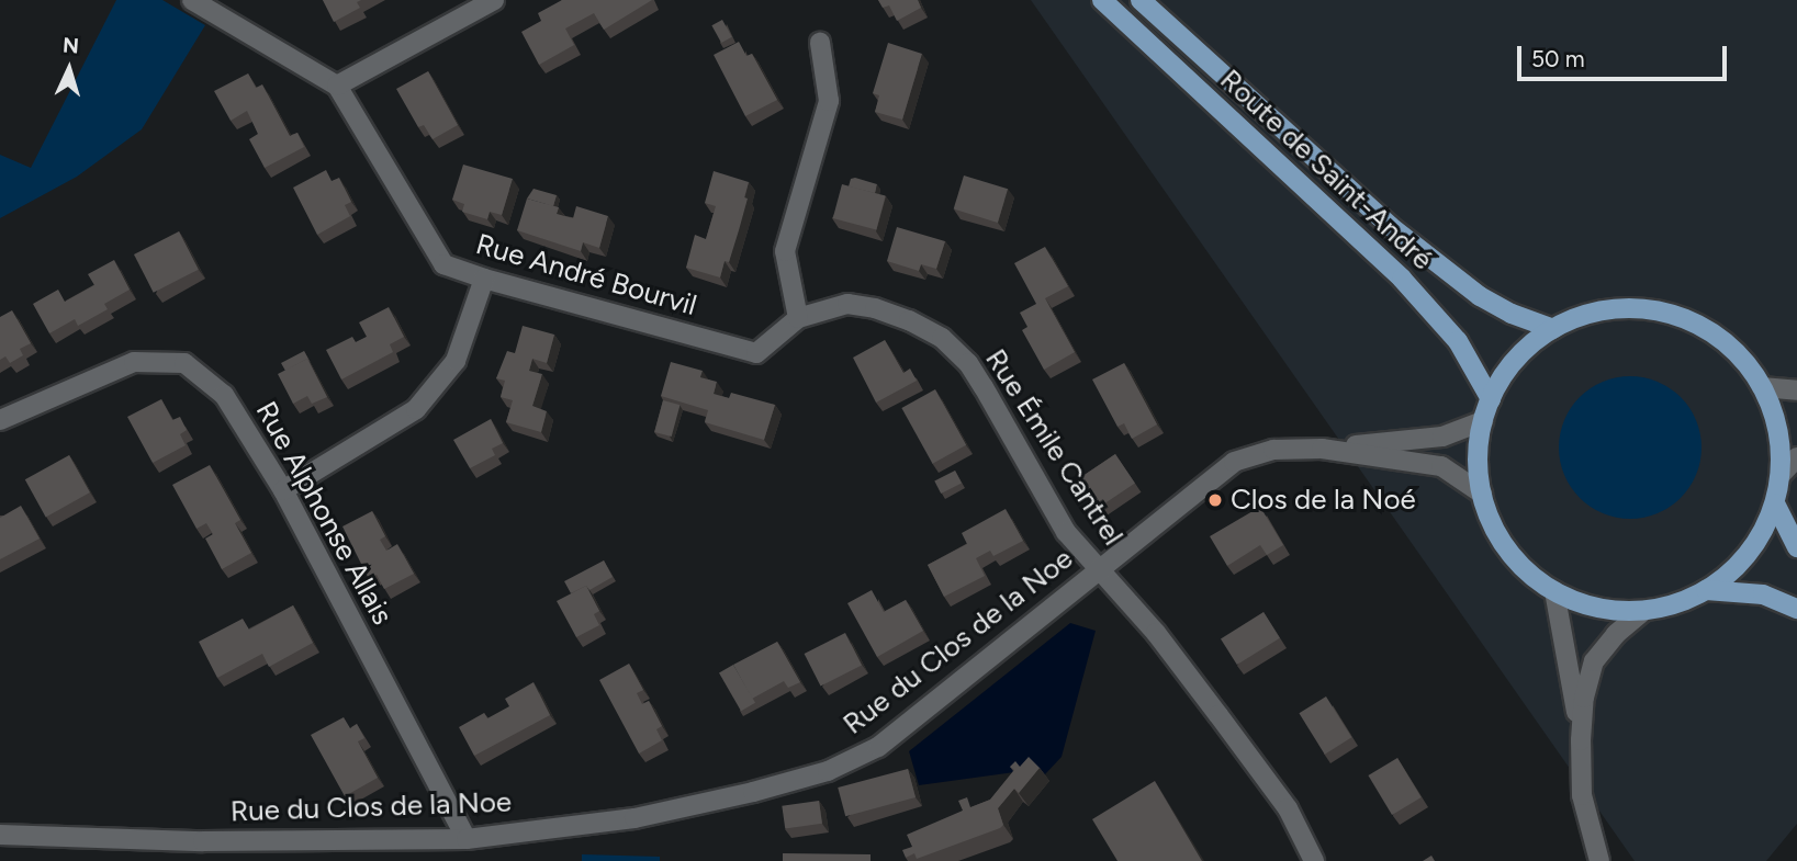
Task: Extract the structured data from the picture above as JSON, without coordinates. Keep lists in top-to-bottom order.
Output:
{
  "streets": {
    "main road": ["Route de Saint-André"],
    "street": [
      "Rue André Bourvil",
      "Rue Émile Cantrel",
      "Rue Alphonse Allais",
      "Rue du Clos de la Noe"
    ]
  },
  "crossings": [
    ["Rue André Bourvil", "Rue Émile Cantrel"],
    ["Rue Émile Cantrel", "Rue du Clos de la Noe"],
    ["Rue Alphonse Allais", "Rue du Clos de la Noe"]
  ],
  "places": ["Clos de la Noé"],
  "scale_bar": "50 m",
  "north": "top"
}
